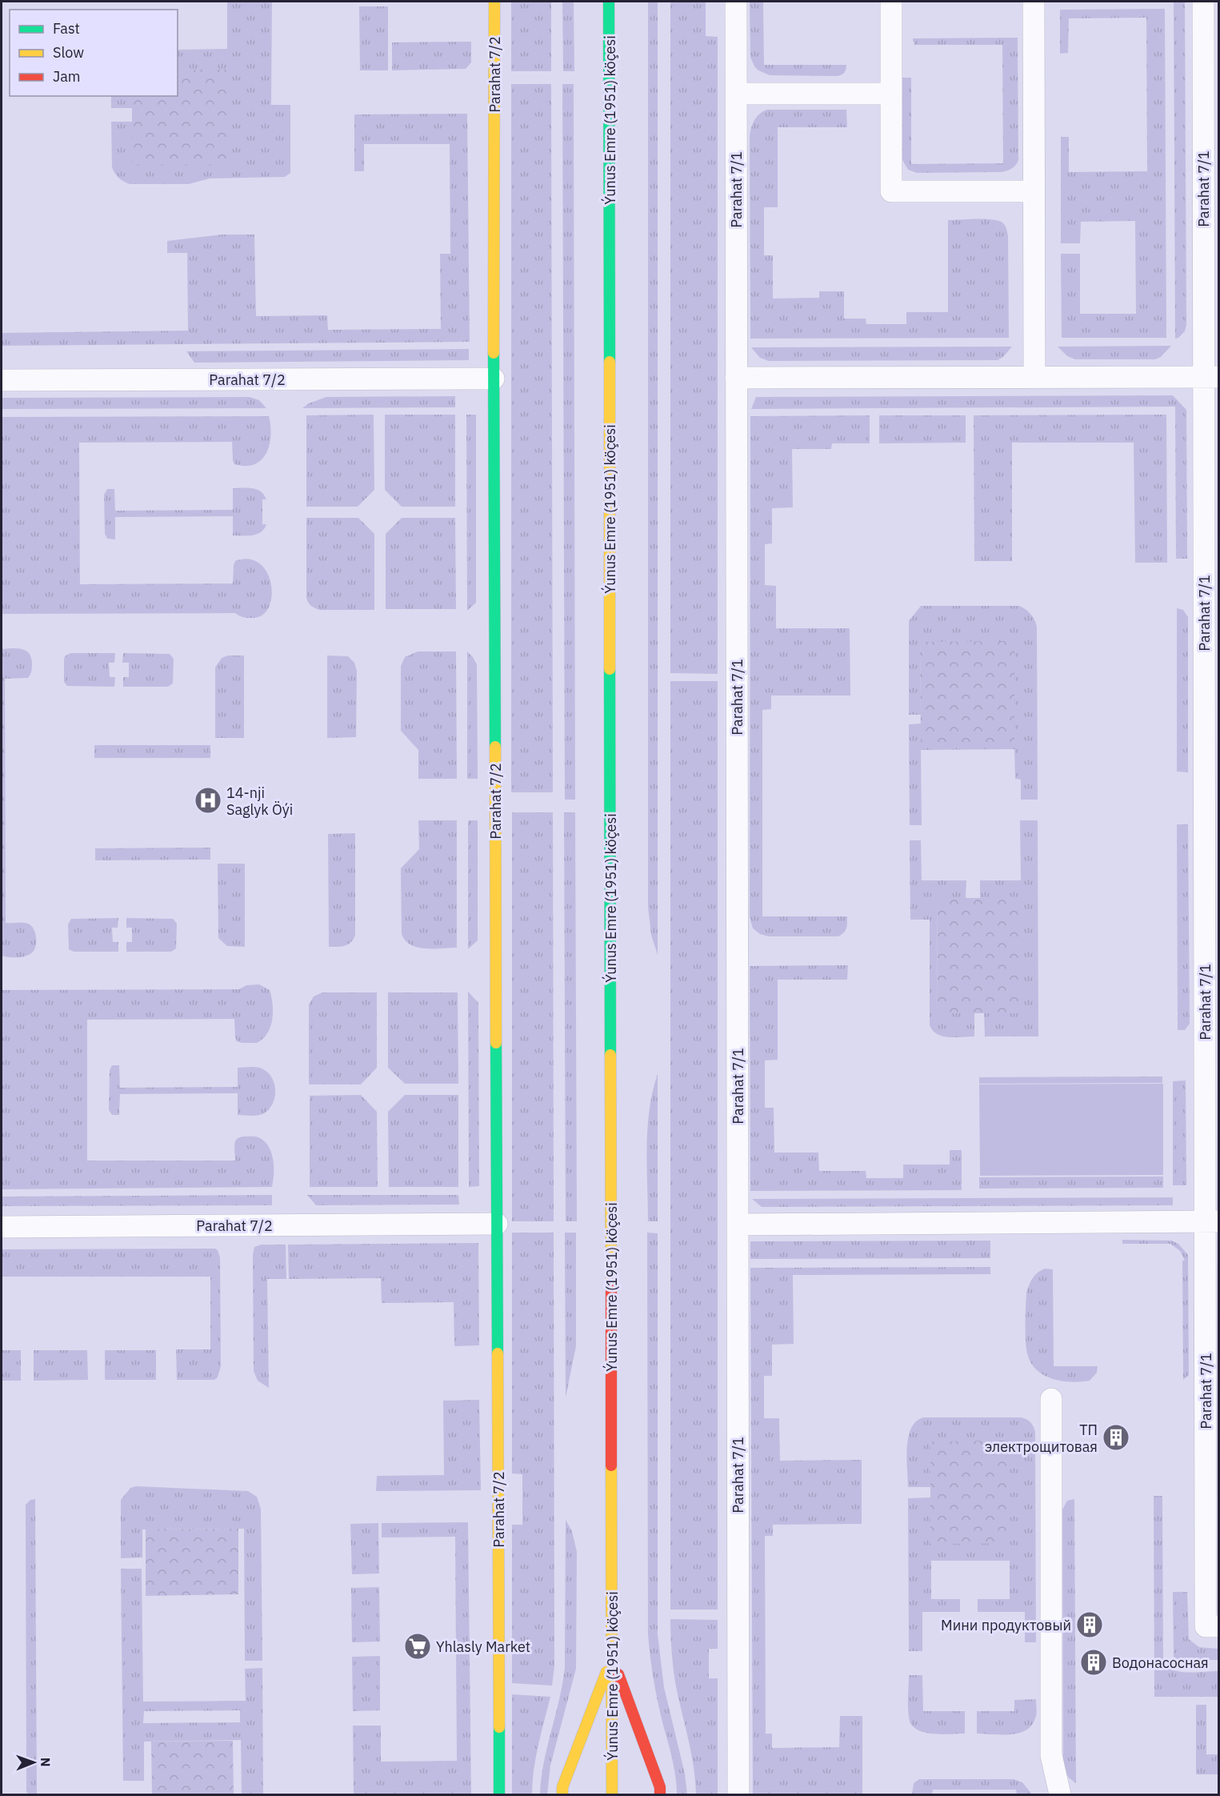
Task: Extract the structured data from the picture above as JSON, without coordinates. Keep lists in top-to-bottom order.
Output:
{
  "streets": {
    "street": ["Parahat 7/2", "Ýunus Emre (1951) köçesi", "Parahat 7/1"]
  },
  "places": {
    "hospital": ["14-nji Saglyk Öýi"],
    "building": ["ТП электрощитовая", "Мини продуктовый", "Водонасосная"],
    "supermarket": ["Yhlasly Market"]
  },
  "legend": ["Fast", "Slow", "Jam"],
  "north": "right"
}
